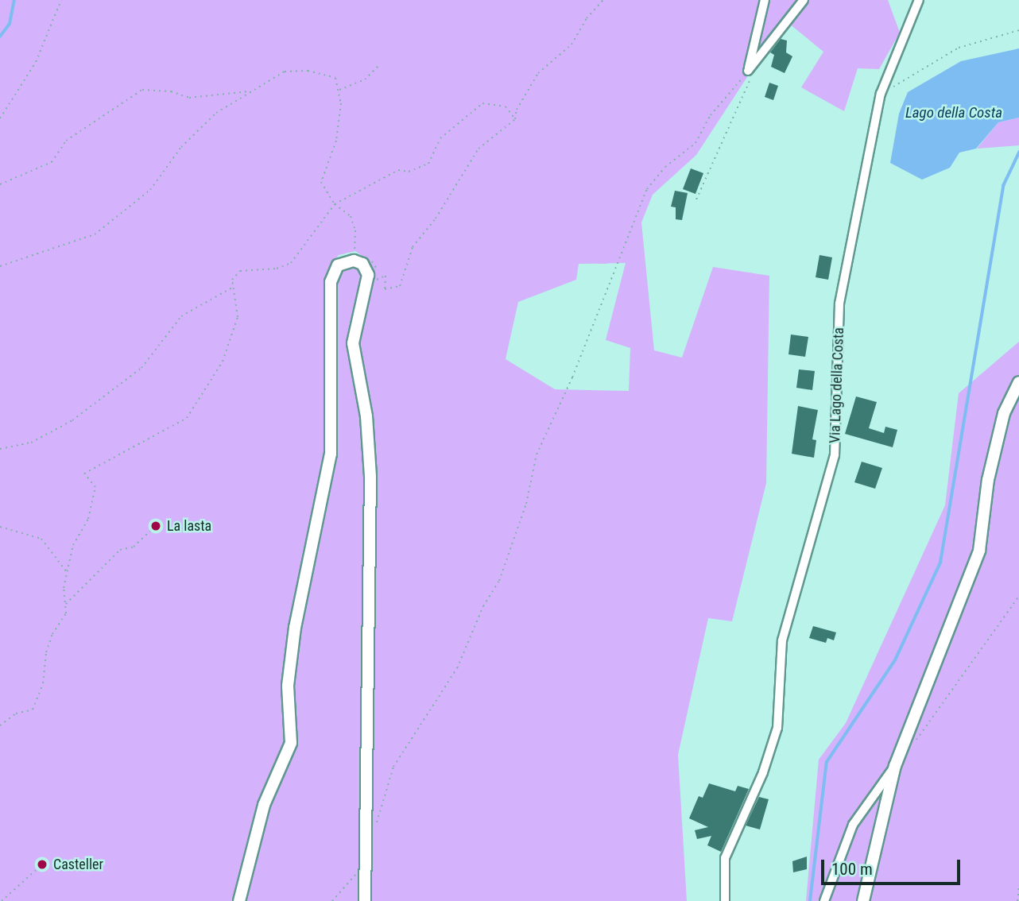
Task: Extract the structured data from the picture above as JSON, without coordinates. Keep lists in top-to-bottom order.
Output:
{
  "streets": {
    "street": ["Via Lago della Costa"]
  },
  "water": ["Lago della Costa"],
  "places": ["La lasta", "Casteller"],
  "scale_bar": "100 m"
}
